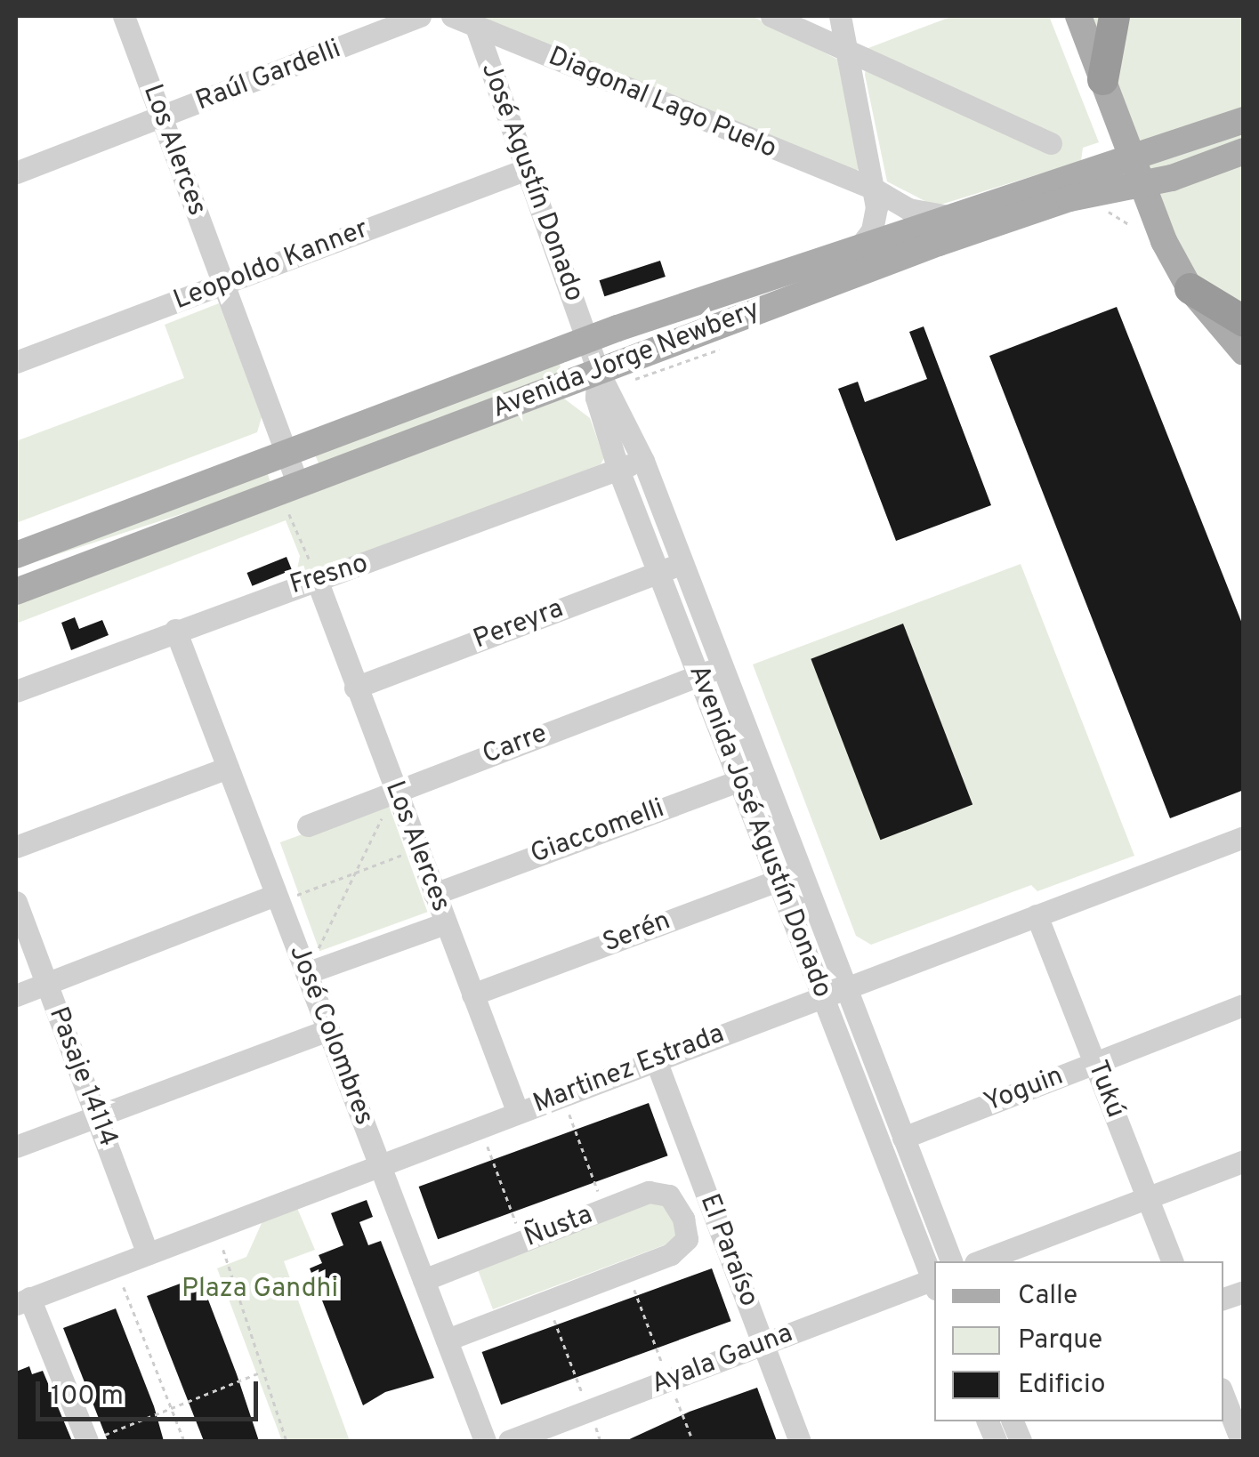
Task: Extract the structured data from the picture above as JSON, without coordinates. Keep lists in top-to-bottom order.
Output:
{
  "streets": {
    "main road": ["Avenida Jorge Newbery"],
    "street": [
      "Raúl Gardelli",
      "Diagonal Lago Puelo",
      "Los Alerces",
      "José Agustín Donado",
      "Leopoldo Kanner",
      "Fresno",
      "Pereyra",
      "Carre",
      "Avenida José Agustín Donado",
      "Giaccomelli",
      "Serén",
      "José Colombres",
      "Martinez Estrada",
      "Pasaje 14114",
      "Tukú",
      "Yoguin",
      "Ñusta",
      "El Paraíso",
      "Ayala Gauna"
    ]
  },
  "crossings": [
    ["Raúl Gardelli", "Los Alerces"],
    ["Diagonal Lago Puelo", "José Agustín Donado"],
    ["Diagonal Lago Puelo", "Avenida Jorge Newbery"],
    ["Los Alerces", "Leopoldo Kanner"],
    ["Los Alerces", "Avenida Jorge Newbery"],
    ["Los Alerces", "Fresno"],
    ["Los Alerces", "Pereyra"],
    ["Los Alerces", "Carre"],
    ["Los Alerces", "Giaccomelli"],
    ["Los Alerces", "Serén"],
    ["Los Alerces", "Martinez Estrada"],
    ["José Agustín Donado", "Leopoldo Kanner"],
    ["José Agustín Donado", "Avenida Jorge Newbery"],
    ["José Agustín Donado", "Avenida José Agustín Donado"],
    ["Avenida Jorge Newbery", "Avenida José Agustín Donado"],
    ["Fresno", "Avenida José Agustín Donado"],
    ["Fresno", "José Colombres"],
    ["Pereyra", "Avenida José Agustín Donado"],
    ["Carre", "Avenida José Agustín Donado"],
    ["Avenida José Agustín Donado", "Giaccomelli"],
    ["Avenida José Agustín Donado", "Serén"],
    ["Avenida José Agustín Donado", "Martinez Estrada"],
    ["Avenida José Agustín Donado", "Yoguin"],
    ["José Colombres", "Martinez Estrada"],
    ["José Colombres", "Ñusta"],
    ["Martinez Estrada", "Pasaje 14114"],
    ["Martinez Estrada", "Tukú"],
    ["Martinez Estrada", "El Paraíso"],
    ["Tukú", "Yoguin"],
    ["El Paraíso", "Ayala Gauna"]
  ],
  "parks": ["Plaza Gandhi"],
  "legend": ["Calle", "Parque", "Edificio"],
  "scale_bar": "100 m"
}
